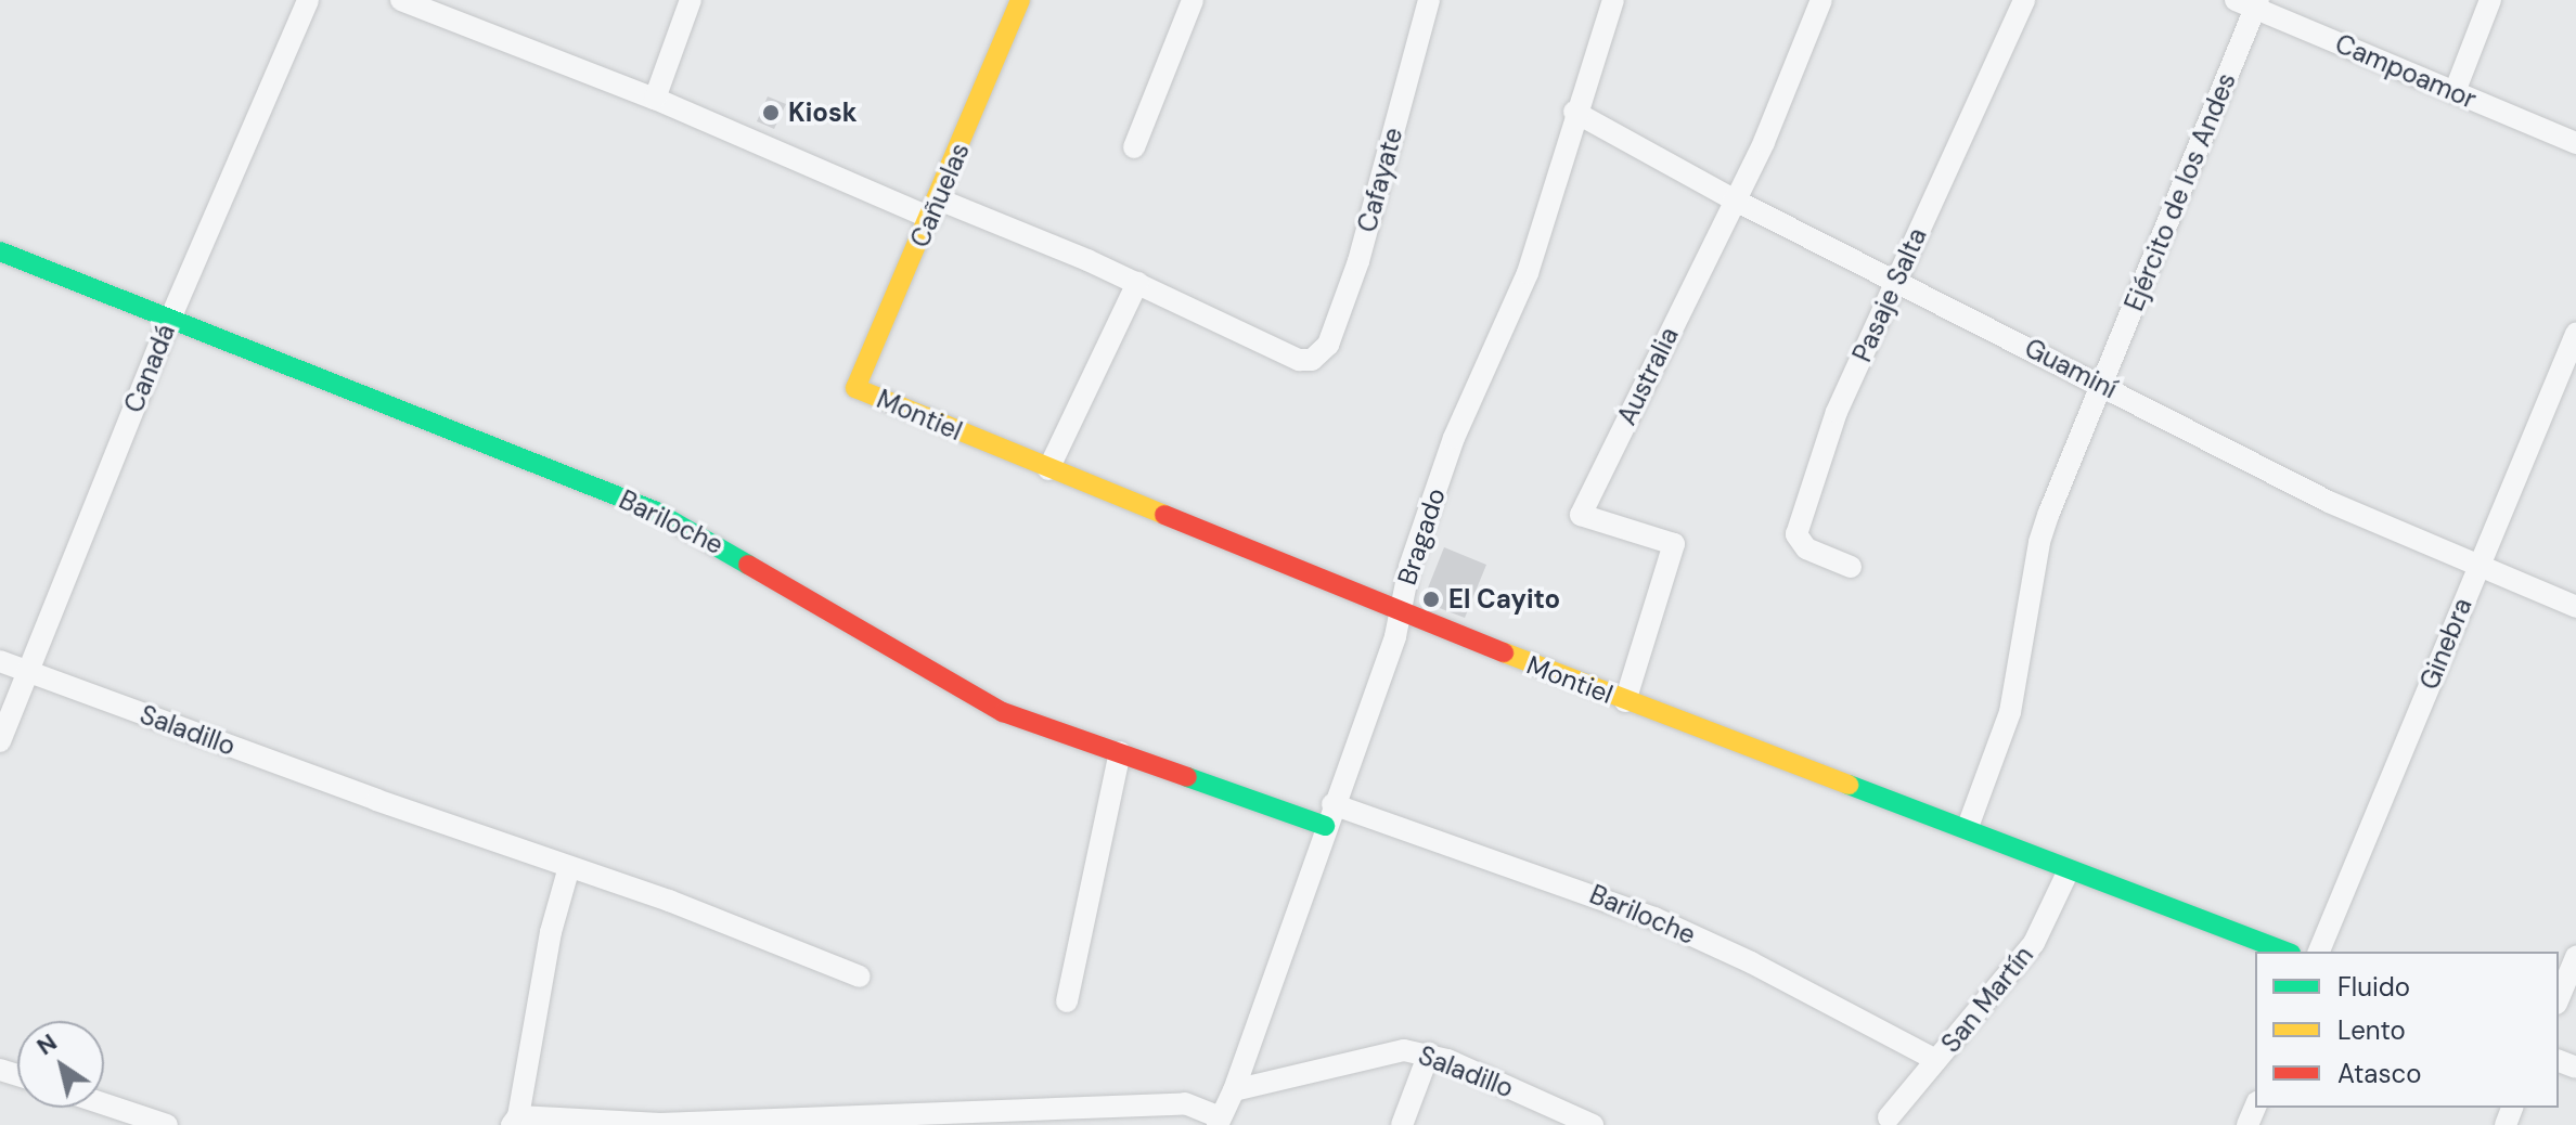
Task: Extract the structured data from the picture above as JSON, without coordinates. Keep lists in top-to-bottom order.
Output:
{
  "streets": {
    "street": [
      "Campoamor",
      "Cafayate",
      "Ejército de los Andes",
      "Cañuelas",
      "Pasaje Salta",
      "Canadá",
      "Guaminí",
      "Australia",
      "Montiel",
      "Bariloche",
      "Bragado",
      "Ginebra",
      "Saladillo",
      "San Martín"
    ]
  },
  "crossings": [
    ["Campoamor", "Ejército de los Andes"],
    ["Ejército de los Andes", "Guaminí"],
    ["Ejército de los Andes", "Montiel"],
    ["Cañuelas", "Montiel"],
    ["Pasaje Salta", "Guaminí"],
    ["Canadá", "Bariloche"],
    ["Canadá", "Saladillo"],
    ["Guaminí", "Australia"],
    ["Guaminí", "Bragado"],
    ["Guaminí", "Ginebra"],
    ["Australia", "Montiel"],
    ["Montiel", "Bragado"],
    ["Montiel", "San Martín"],
    ["Bariloche", "Bragado"],
    ["Bariloche", "San Martín"],
    ["Bragado", "Saladillo"]
  ],
  "places": ["Kiosk", "El Cayito"],
  "legend": ["Fluido", "Lento", "Atasco"],
  "north": "top left"
}
